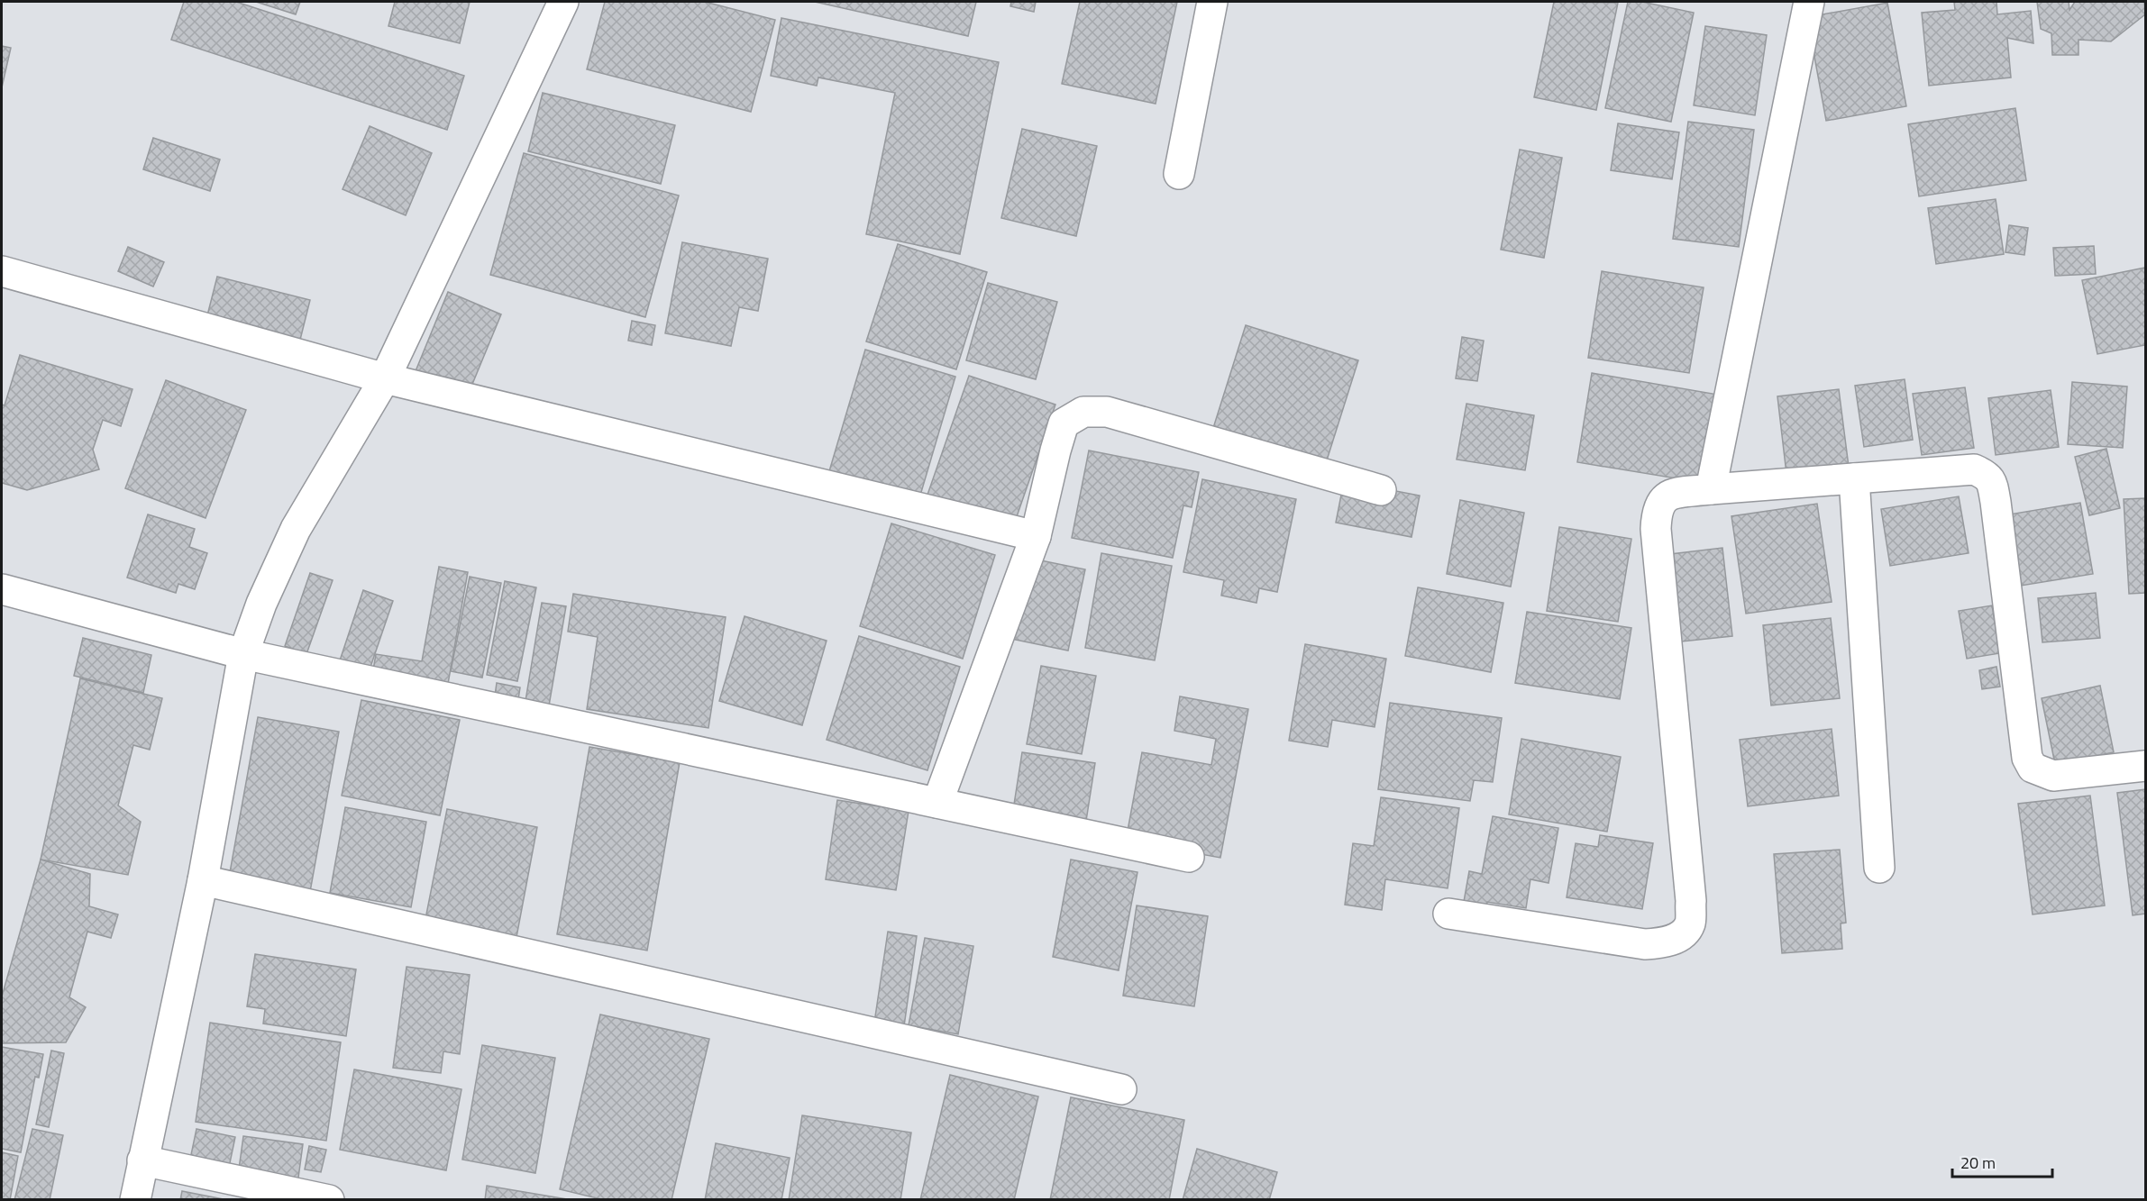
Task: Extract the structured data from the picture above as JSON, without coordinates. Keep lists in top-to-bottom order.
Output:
{
  "scale_bar": "20 m"
}
